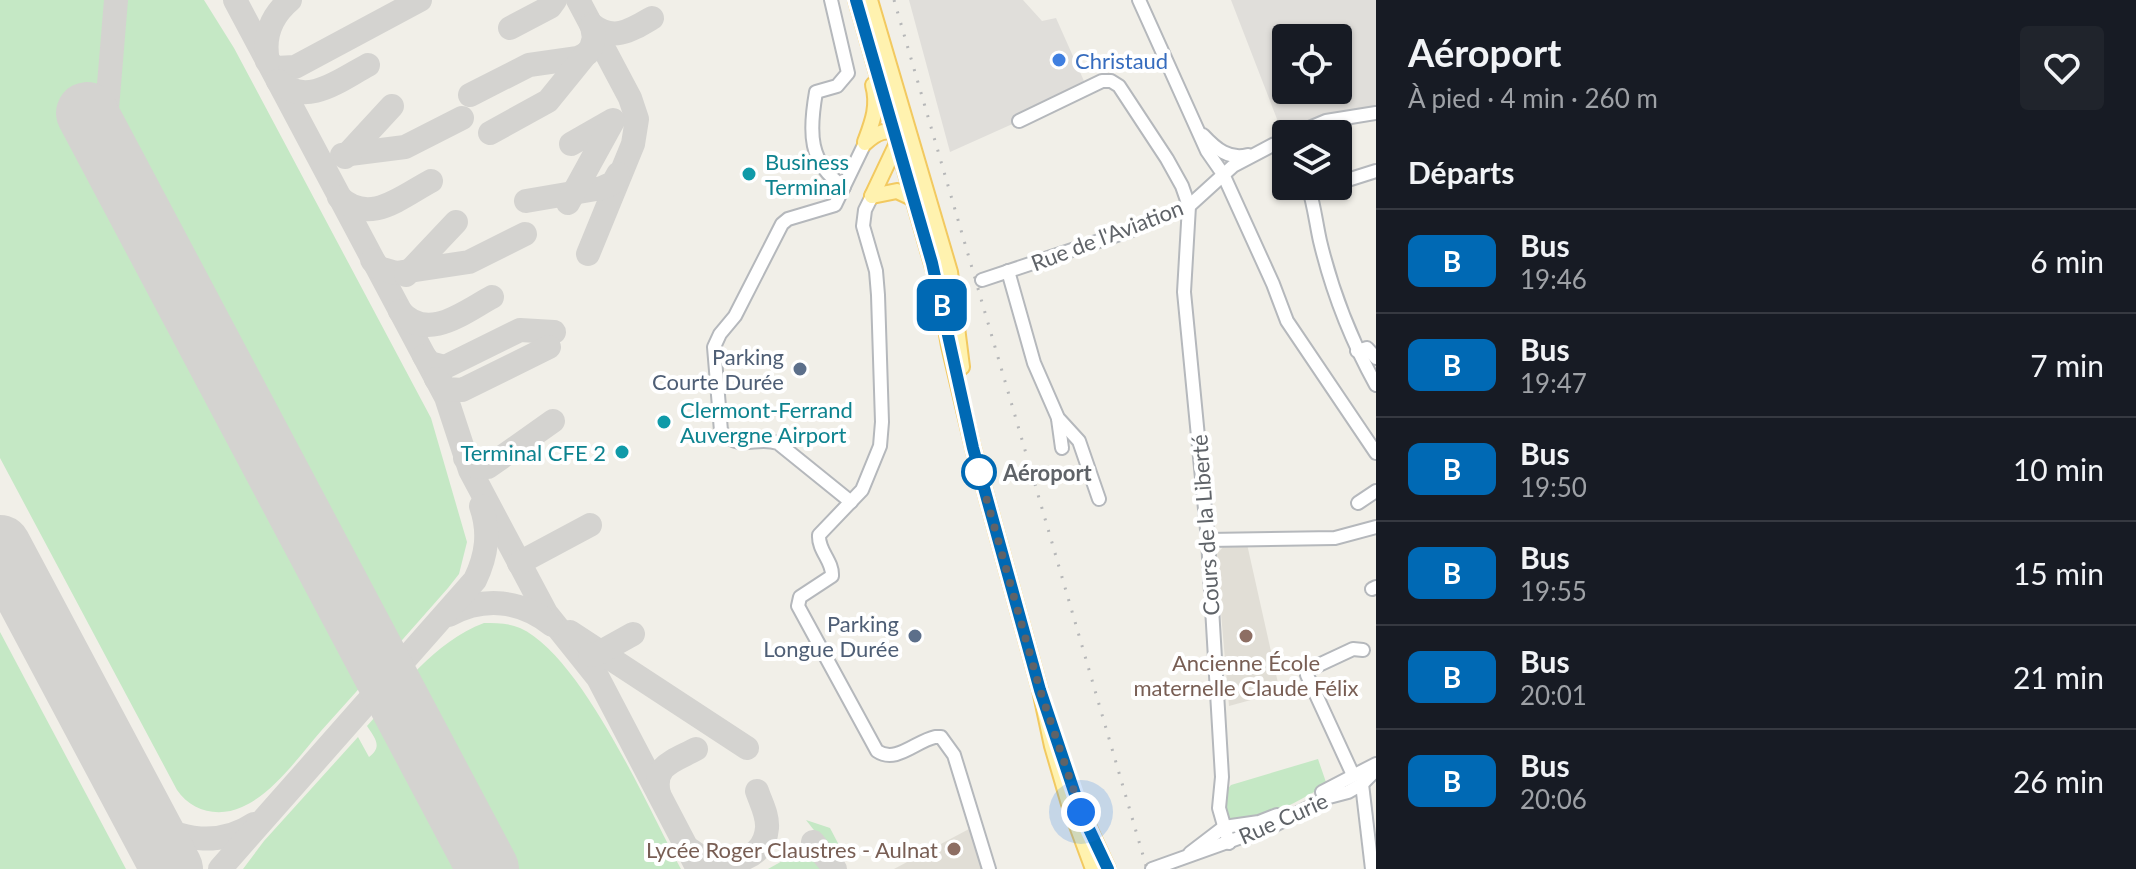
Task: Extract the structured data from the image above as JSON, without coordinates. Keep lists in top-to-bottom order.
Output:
{
  "streets": {
    "street": ["Rue de l'Aviation", "Cours de la Liberté", "Rue Curie"]
  },
  "crossings": [
    ["Rue de l'Aviation", "Cours de la Liberté"],
    ["Cours de la Liberté", "Rue Curie"]
  ],
  "places": [
    "Christaud",
    "Business Terminal",
    "Parking Courte Durée",
    "Clermont-Ferrand Auvergne Airport",
    "Terminal CFE 2",
    "Aéroport",
    "Parking Longue Durée",
    "Ancienne École maternelle Claude Félix",
    "Lycée Roger Claustres - Aulnat"
  ],
  "lines": ["bus line B"],
  "page": {
    "on_map": "B",
    "heading": [
      ["Aéroport", "À pied · 4 min · 260 m"],
      "Départs"
    ],
    "list": [
      {
        "mark": "B",
        "name": "Bus",
        "note": "19:46",
        "value": "6 min"
      },
      {
        "mark": "B",
        "name": "Bus",
        "note": "19:47",
        "value": "7 min"
      },
      {
        "mark": "B",
        "name": "Bus",
        "note": "19:50",
        "value": "10 min"
      },
      {
        "mark": "B",
        "name": "Bus",
        "note": "19:55",
        "value": "15 min"
      },
      {
        "mark": "B",
        "name": "Bus",
        "note": "20:01",
        "value": "21 min"
      },
      {
        "mark": "B",
        "name": "Bus",
        "note": "20:06",
        "value": "26 min"
      }
    ]
  }
}
